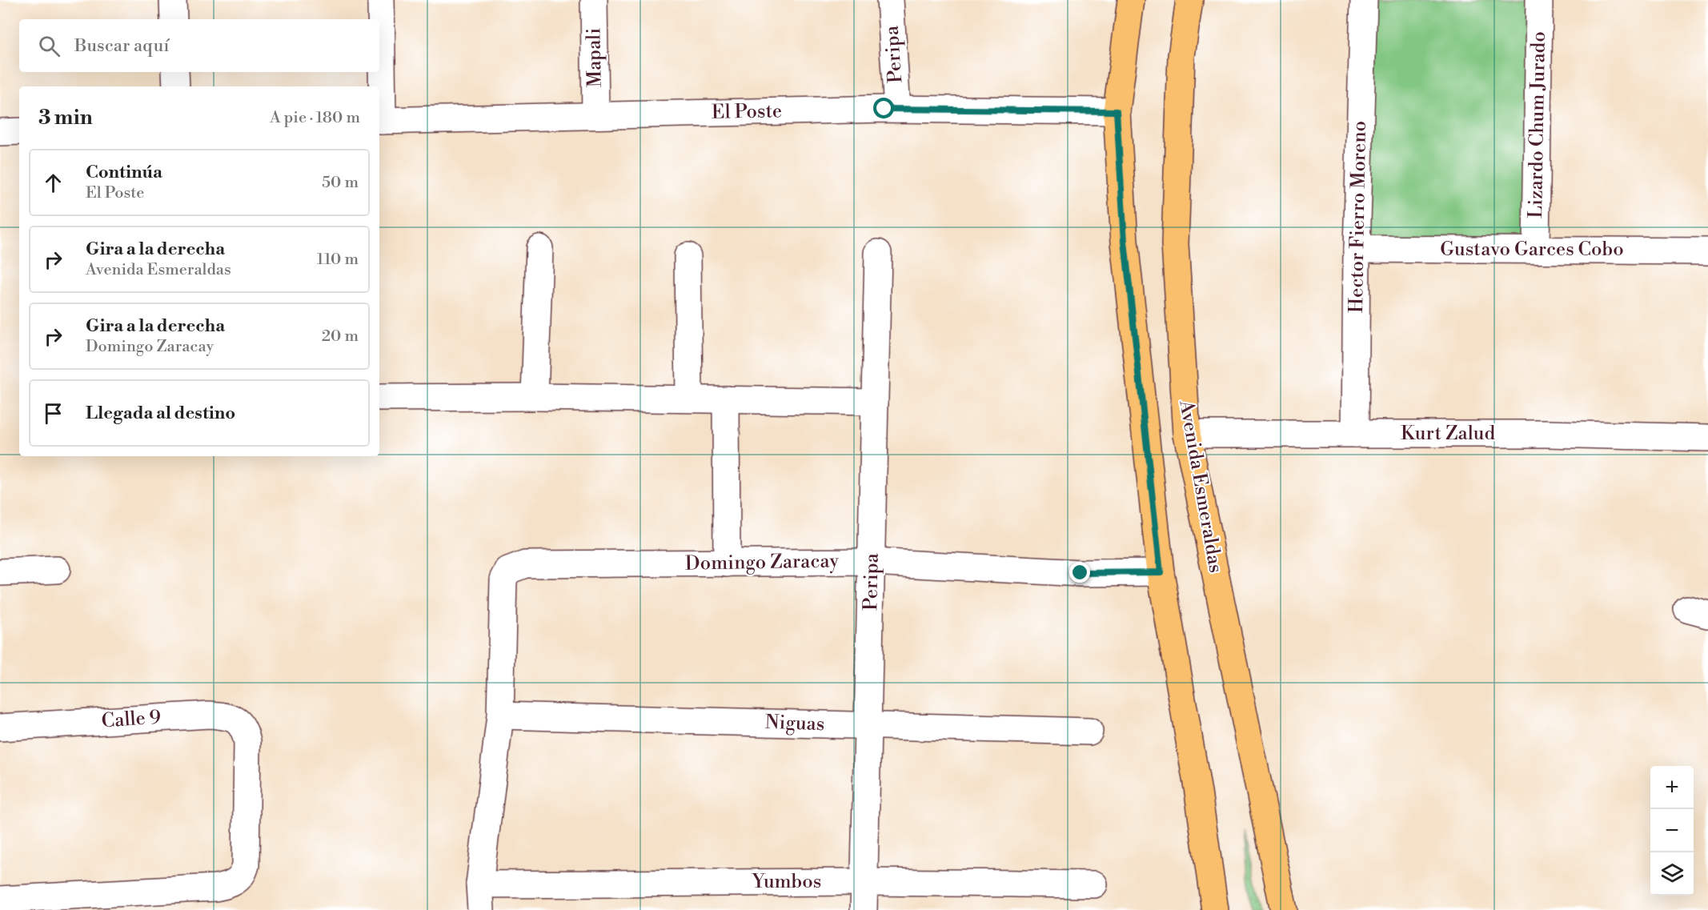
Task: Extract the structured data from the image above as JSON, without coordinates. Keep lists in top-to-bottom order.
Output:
{
  "streets": {
    "main road": ["Avenida Esmeraldas"],
    "street": [
      "Peripa",
      "Mapali",
      "El Poste",
      "Lizardo Chum Jurado",
      "Hector Fierro Moreno",
      "Gustavo Garces Cobo",
      "Kurt Zalud",
      "Domingo Zaracay",
      "Calle 9",
      "Niguas",
      "Yumbos"
    ]
  },
  "crossings": [
    ["Peripa", "El Poste"],
    ["Peripa", "Domingo Zaracay"],
    ["Peripa", "Niguas"],
    ["Peripa", "Yumbos"],
    ["Mapali", "El Poste"],
    ["Lizardo Chum Jurado", "Gustavo Garces Cobo"],
    ["Hector Fierro Moreno", "Gustavo Garces Cobo"],
    ["Hector Fierro Moreno", "Kurt Zalud"],
    ["Kurt Zalud", "Avenida Esmeraldas"],
    ["Domingo Zaracay", "Niguas"]
  ],
  "page": {
    "search": "Buscar aquí",
    "heading": ["3 min", "A pie · 180 m"],
    "list": [
      ["Continúa", "El Poste", "50 m"],
      ["Gira a la derecha", "Avenida Esmeraldas", "110 m"],
      ["Gira a la derecha", "Domingo Zaracay", "20 m"],
      "Llegada al destino"
    ],
    "map_buttons": ["+", "−"]
  }
}
